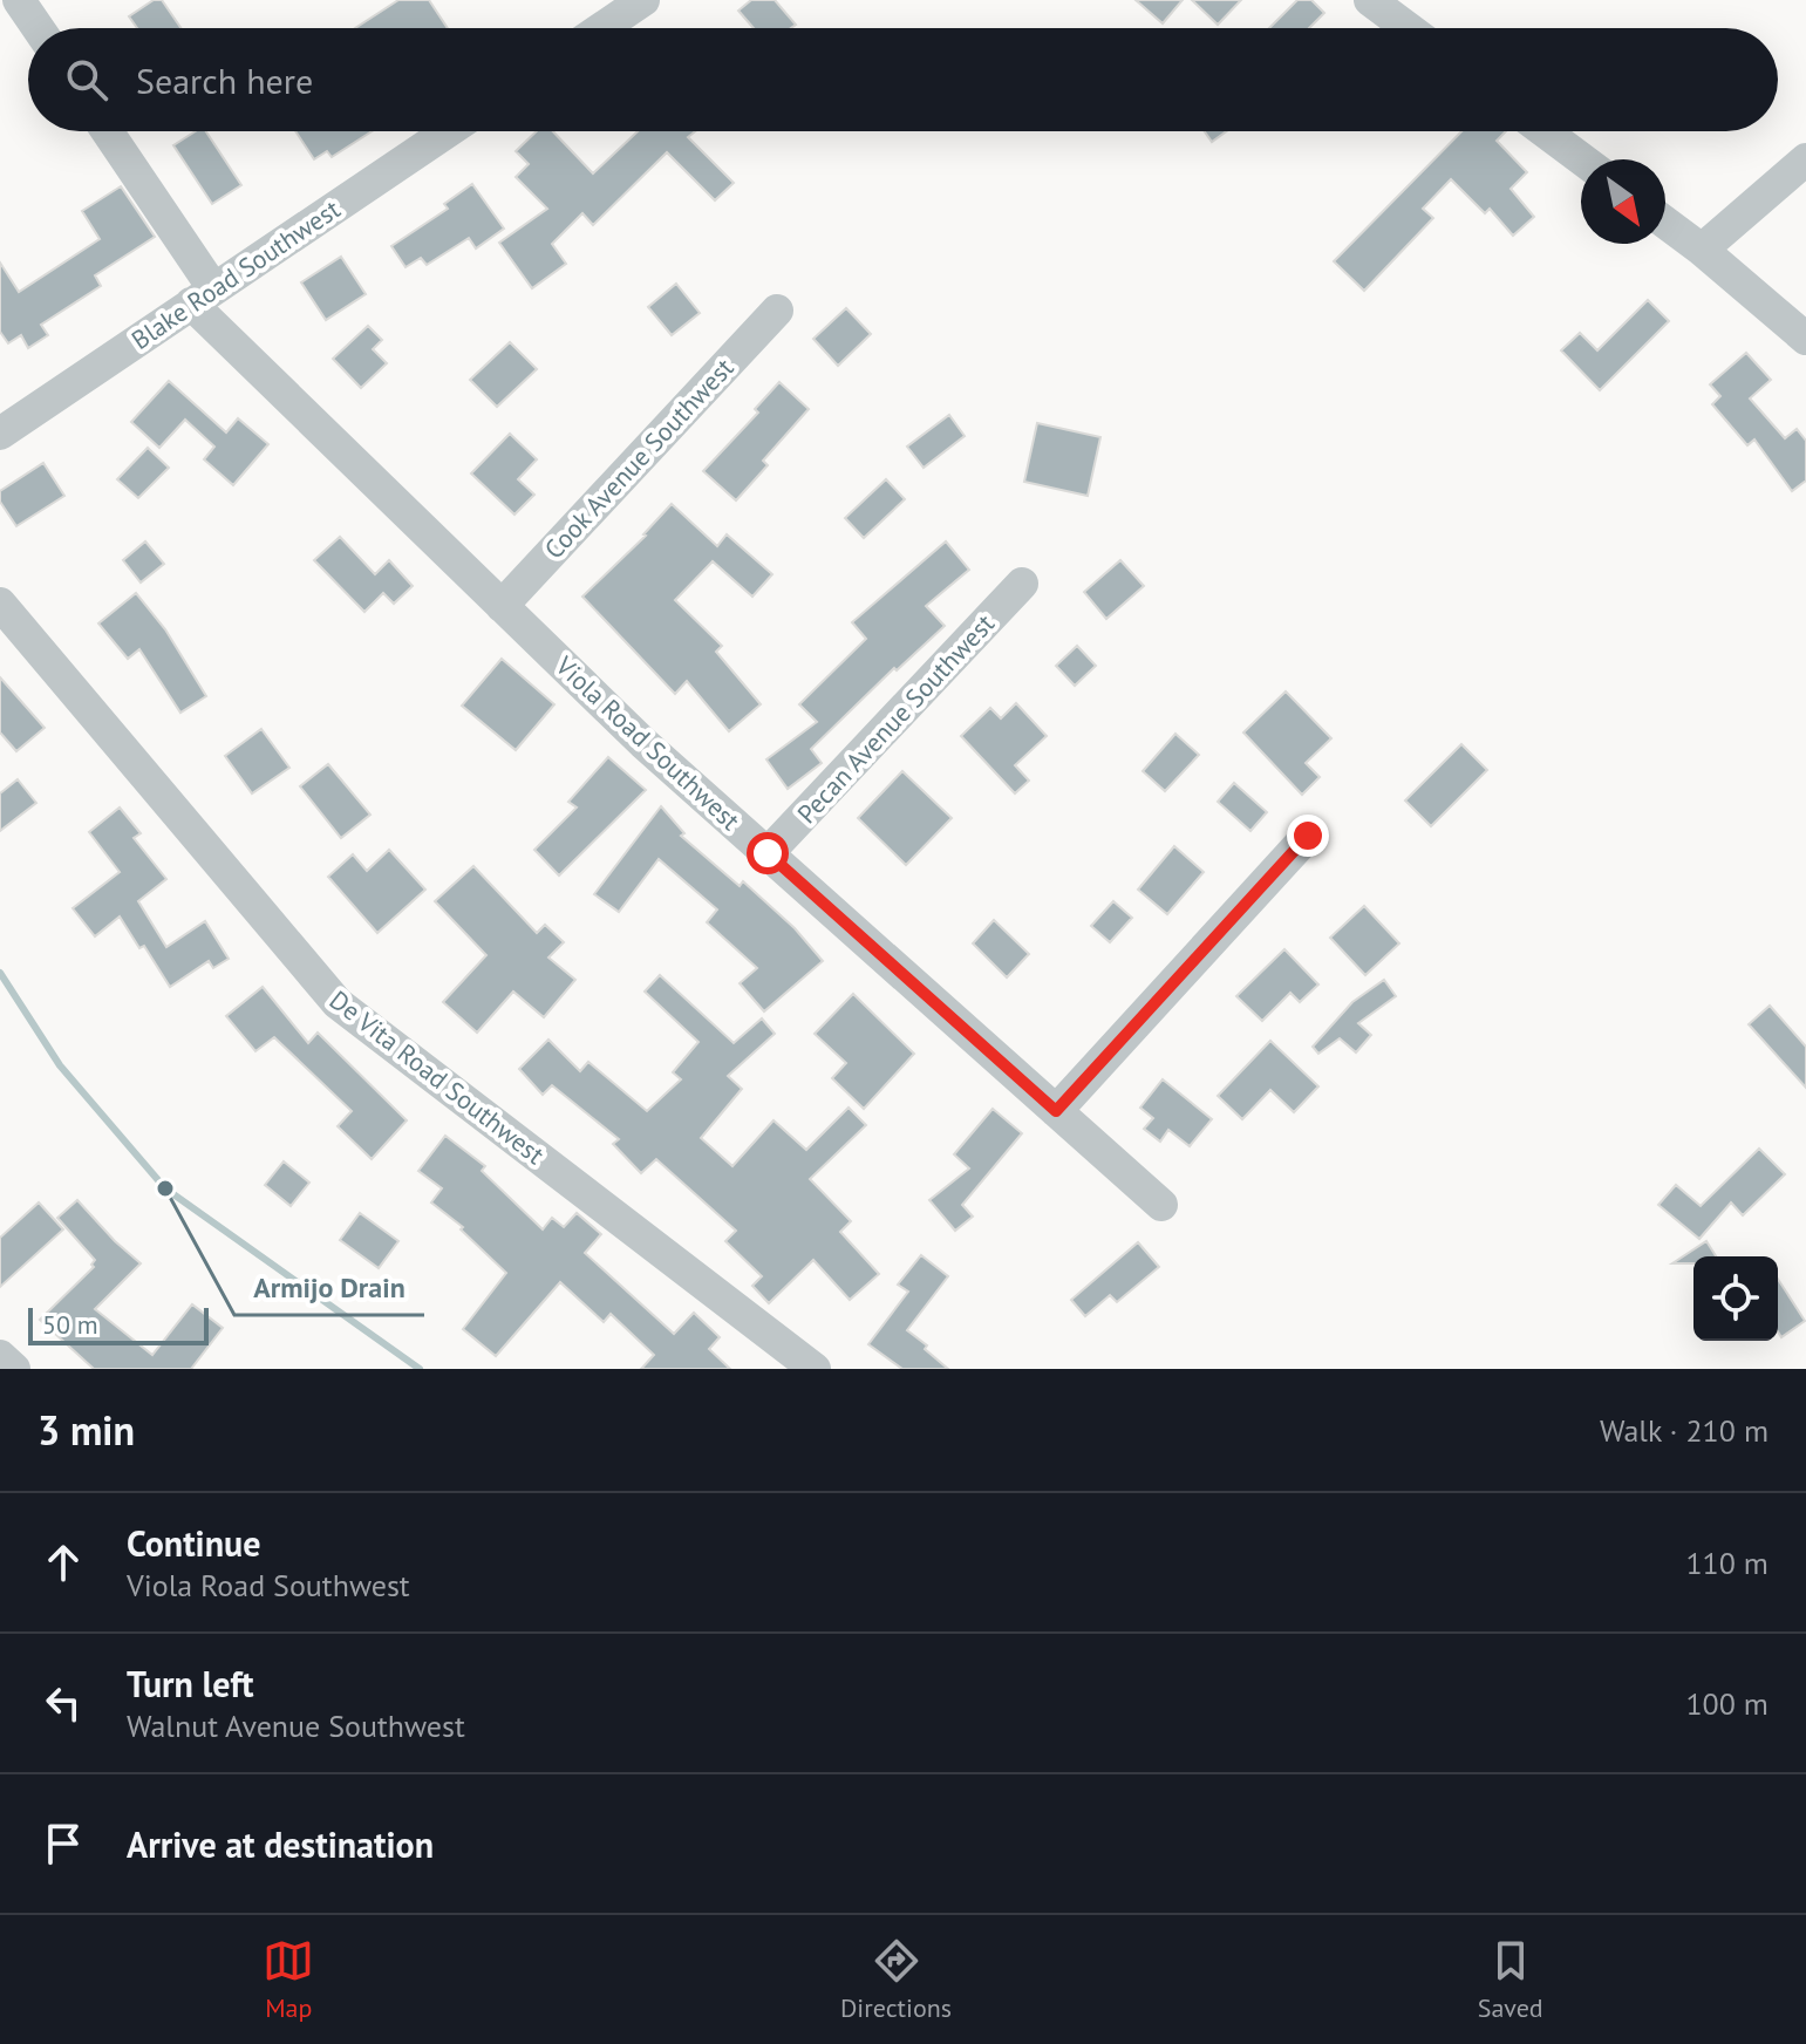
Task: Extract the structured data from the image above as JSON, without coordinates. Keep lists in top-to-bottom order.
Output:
{
  "streets": {
    "street": [
      "Blake Road Southwest",
      "Cook Avenue Southwest",
      "Pecan Avenue Southwest",
      "Viola Road Southwest",
      "De Vita Road Southwest"
    ]
  },
  "crossings": [
    ["Blake Road Southwest", "Viola Road Southwest"],
    ["Cook Avenue Southwest", "Viola Road Southwest"],
    ["Pecan Avenue Southwest", "Viola Road Southwest"]
  ],
  "places": ["Armijo Drain"],
  "scale_bar": "50 m",
  "north": "bottom right",
  "page": {
    "search": "Search here",
    "scale": "50 m",
    "heading": ["3 min", "Walk · 210 m"],
    "list": [
      ["Continue", "Viola Road Southwest", "110 m"],
      ["Turn left", "Walnut Avenue Southwest", "100 m"],
      "Arrive at destination"
    ],
    "nav": ["Map", "Directions", "Saved"]
  }
}
